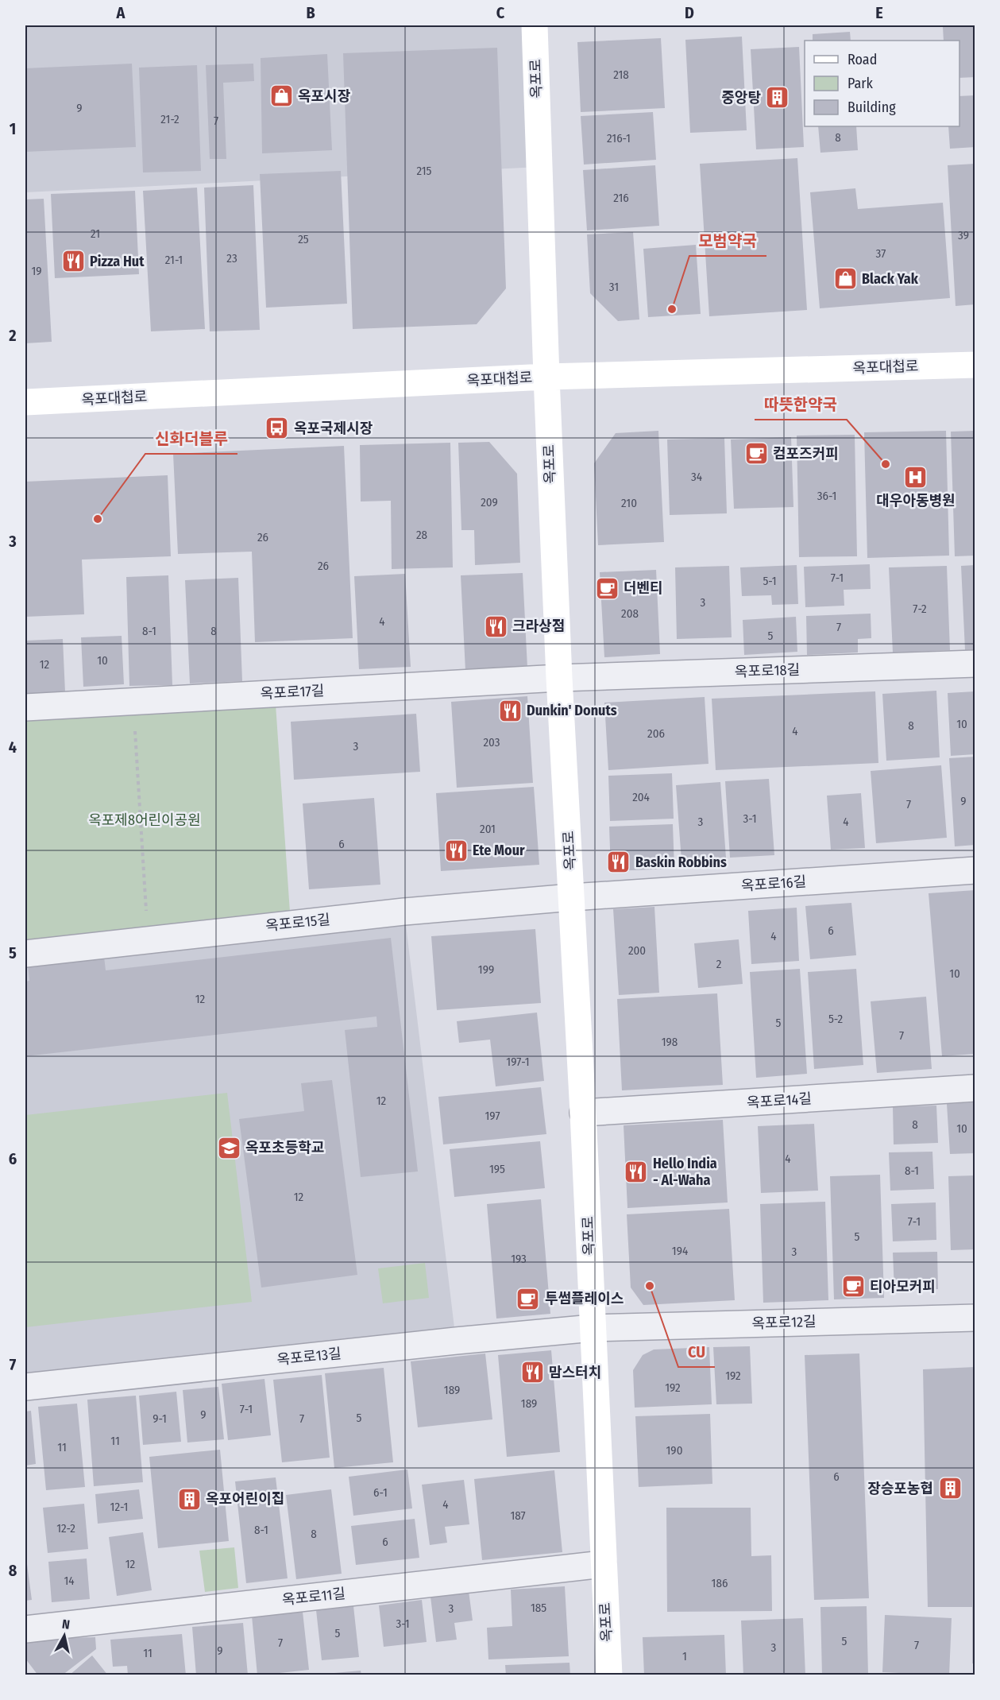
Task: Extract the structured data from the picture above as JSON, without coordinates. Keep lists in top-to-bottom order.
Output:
{
  "streets": {
    "street": [
      "옥포로",
      "옥포대첩로",
      "옥포로18길",
      "옥포로17길",
      "옥포로16길",
      "옥포로15길",
      "옥포로14길",
      "옥포로12길",
      "옥포로13길",
      "옥포로11길"
    ]
  },
  "crossings": [
    ["옥포로", "옥포대첩로"],
    ["옥포로", "옥포로18길"],
    ["옥포로", "옥포로17길"],
    ["옥포로", "옥포로16길"],
    ["옥포로", "옥포로15길"],
    ["옥포로", "옥포로14길"],
    ["옥포로", "옥포로12길"],
    ["옥포로", "옥포로13길"],
    ["옥포로", "옥포로11길"],
    ["옥포로18길", "옥포로17길"],
    ["옥포로16길", "옥포로15길"],
    ["옥포로12길", "옥포로13길"]
  ],
  "parks": ["옥포제8어린이공원"],
  "places": {
    "shop": ["옥포시장", "Black Yak"],
    "building": ["중앙탕", "장승포농협", "옥포어린이집"],
    "restaurant": [
      "Pizza Hut",
      "크라상점",
      "Dunkin' Donuts",
      "Ete Mour",
      "Baskin Robbins",
      "Hello India - Al-Waha",
      "맘스터치"
    ],
    "other": [
      "모범약국",
      "따뜻한약국",
      "신화더블루",
      "CU"
    ],
    "bus stop": ["옥포국제시장"],
    "cafe": [
      "컴포즈커피",
      "더벤티",
      "티아모커피",
      "투썸플레이스"
    ],
    "hospital": ["대우아동병원"],
    "school or university": ["옥포초등학교"]
  },
  "house_numbers": [
    "218",
    "9",
    "21-2",
    "7",
    "8",
    "216-1",
    "215",
    "216",
    "21",
    "39",
    "25",
    "37",
    "23",
    "21-1",
    "19",
    "31",
    "34",
    "36-1",
    "209",
    "210",
    "28",
    "26",
    "26",
    "7-1",
    "5-1",
    "3",
    "7-2",
    "208",
    "4",
    "7",
    "8-1",
    "8",
    "5",
    "10",
    "12",
    "10",
    "8",
    "4",
    "206",
    "203",
    "3",
    "204",
    "9",
    "7",
    "3-1",
    "3",
    "4",
    "201",
    "6",
    "6",
    "4",
    "200",
    "2",
    "199",
    "10",
    "12",
    "5-2",
    "5",
    "7",
    "198",
    "197-1",
    "12",
    "197",
    "8",
    "10",
    "4",
    "195",
    "8-1",
    "12",
    "7-1",
    "5",
    "194",
    "3",
    "193",
    "192",
    "192",
    "189",
    "189",
    "7-1",
    "9",
    "5",
    "9-1",
    "7",
    "11",
    "11",
    "190",
    "6",
    "6-1",
    "4",
    "12-1",
    "187",
    "12-2",
    "8-1",
    "8",
    "6",
    "12",
    "14",
    "186",
    "185",
    "3",
    "3-1",
    "5",
    "5",
    "7",
    "7",
    "3",
    "9",
    "11",
    "1"
  ],
  "legend": ["Road", "Park", "Building"],
  "north": "top",
  "grid": {
    "columns": [
      "A",
      "B",
      "C",
      "D",
      "E"
    ],
    "rows": [
      "1",
      "2",
      "3",
      "4",
      "5",
      "6",
      "7",
      "8"
    ]
  }
}
